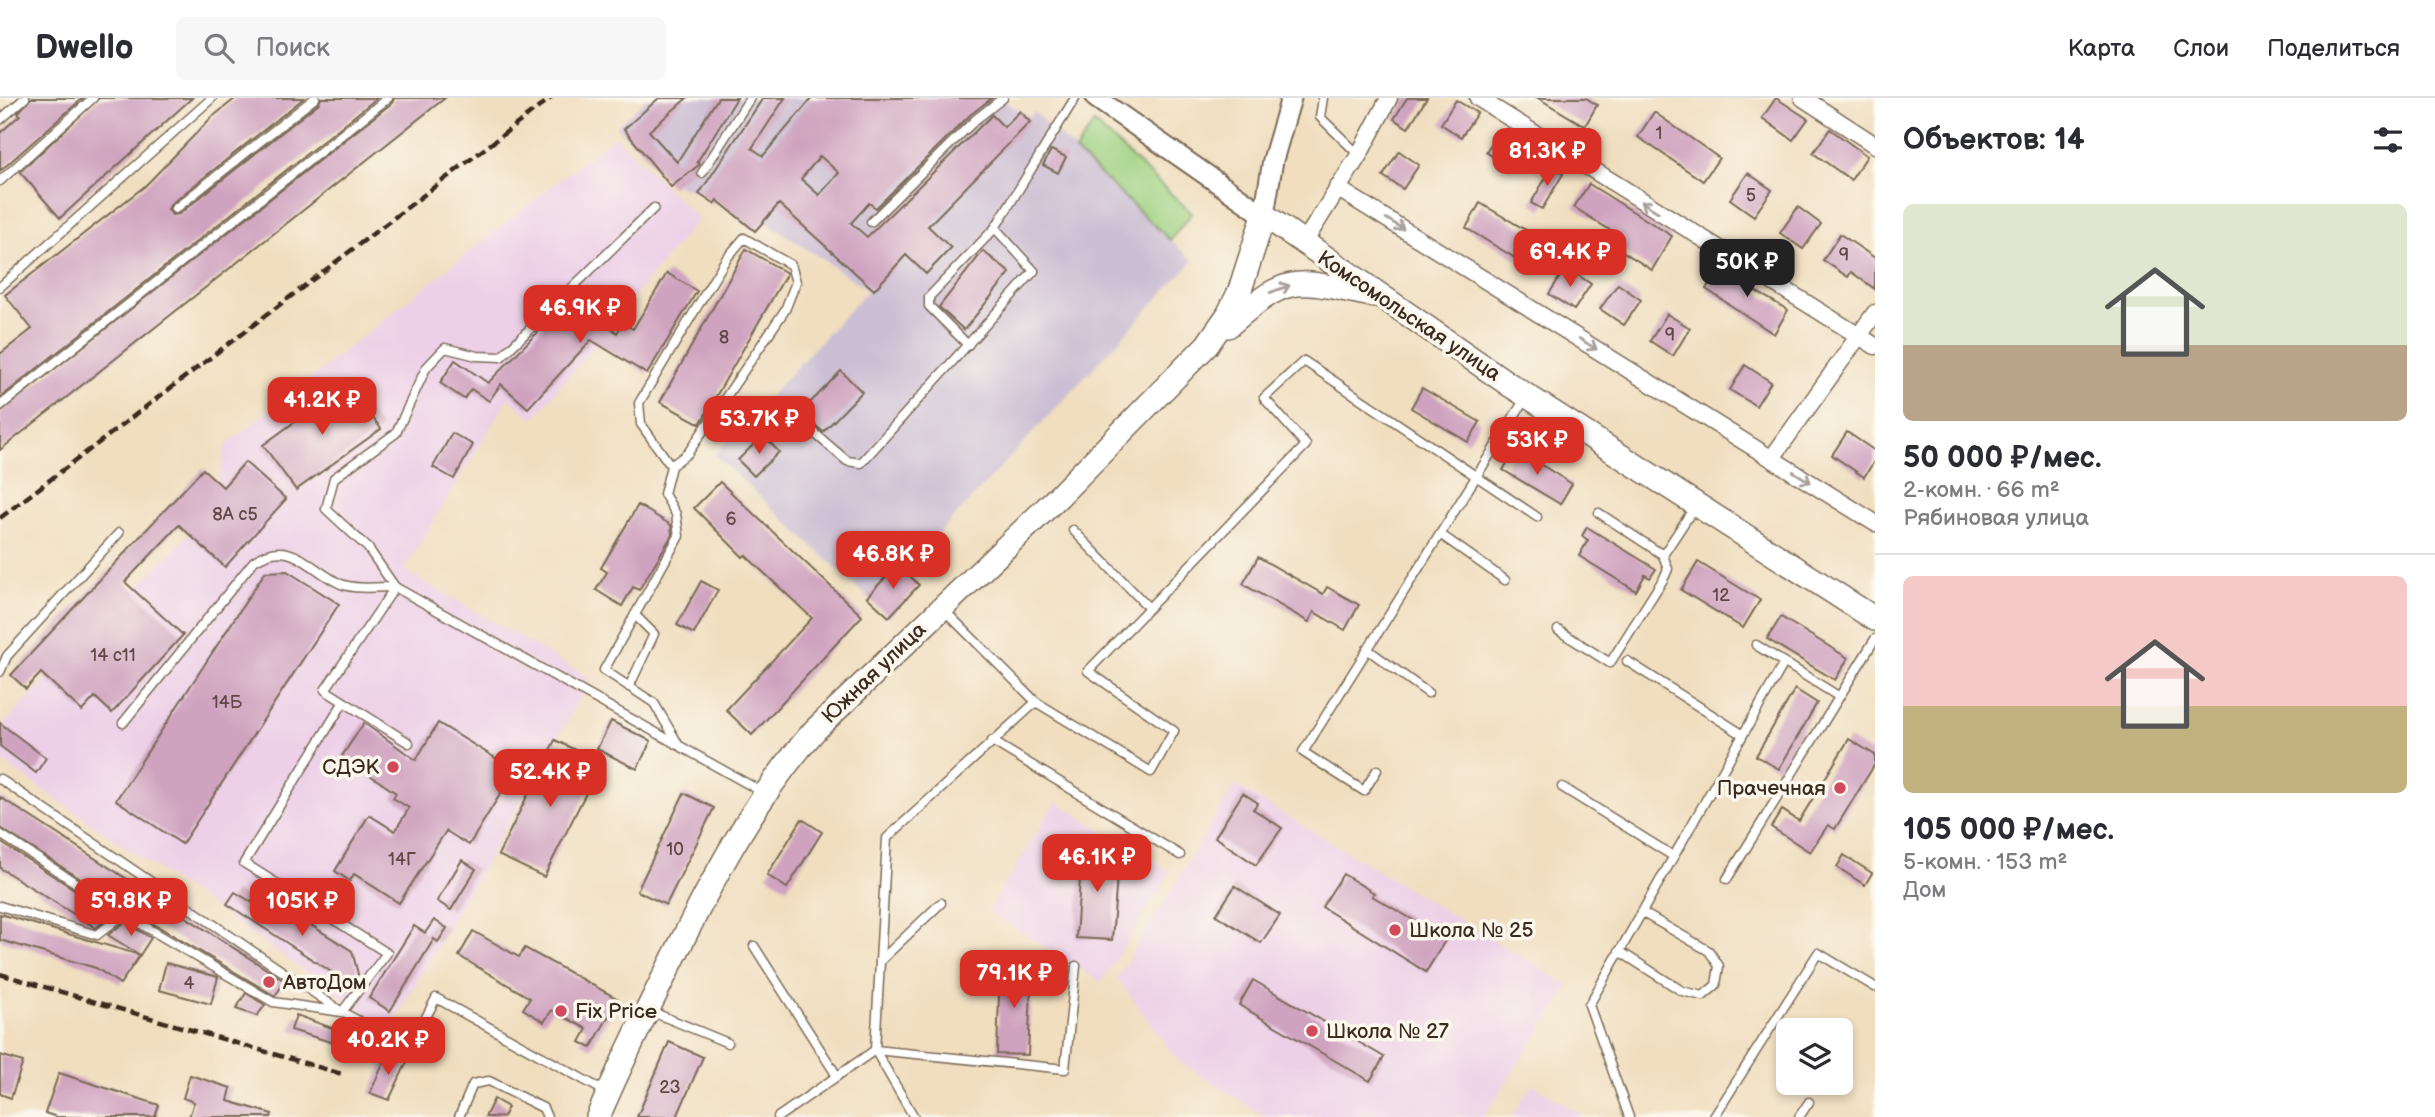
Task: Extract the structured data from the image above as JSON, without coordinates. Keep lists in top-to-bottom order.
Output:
{
  "streets": {
    "main road": ["Комсомольская улица", "Южная улица"]
  },
  "crossings": [
    ["Комсомольская улица", "Южная улица"]
  ],
  "places": [
    "СДЭК",
    "Прачечная",
    "Школа № 25",
    "АвтоДом",
    "Fix Price",
    "Школа № 27"
  ],
  "house_numbers": [
    "1",
    "5",
    "9",
    "9",
    "8",
    "8А с5",
    "6",
    "12",
    "14 с11",
    "14Б",
    "10",
    "14Г",
    "4",
    "23"
  ],
  "page": {
    "header": "Dwello",
    "search": "Поиск",
    "nav": ["Карта", "Слои", "Поделиться"],
    "heading": "Объектов: 14",
    "price": [
      "81.3K ₽",
      "69.4K ₽",
      "50K ₽",
      "46.9K ₽",
      "41.2K ₽",
      "53.7K ₽",
      "53K ₽",
      "46.8K ₽",
      "52.4K ₽",
      "46.1K ₽",
      "59.8K ₽",
      "105K ₽",
      "79.1K ₽",
      "40.2K ₽"
    ],
    "list": [
      {
        "name": "50 000 ₽/мес.",
        "note": "2-комн. · 66 m² · Рябиновая улица"
      },
      {
        "name": "105 000 ₽/мес.",
        "note": "5-комн. · 153 m² · Дом"
      }
    ]
  }
}
